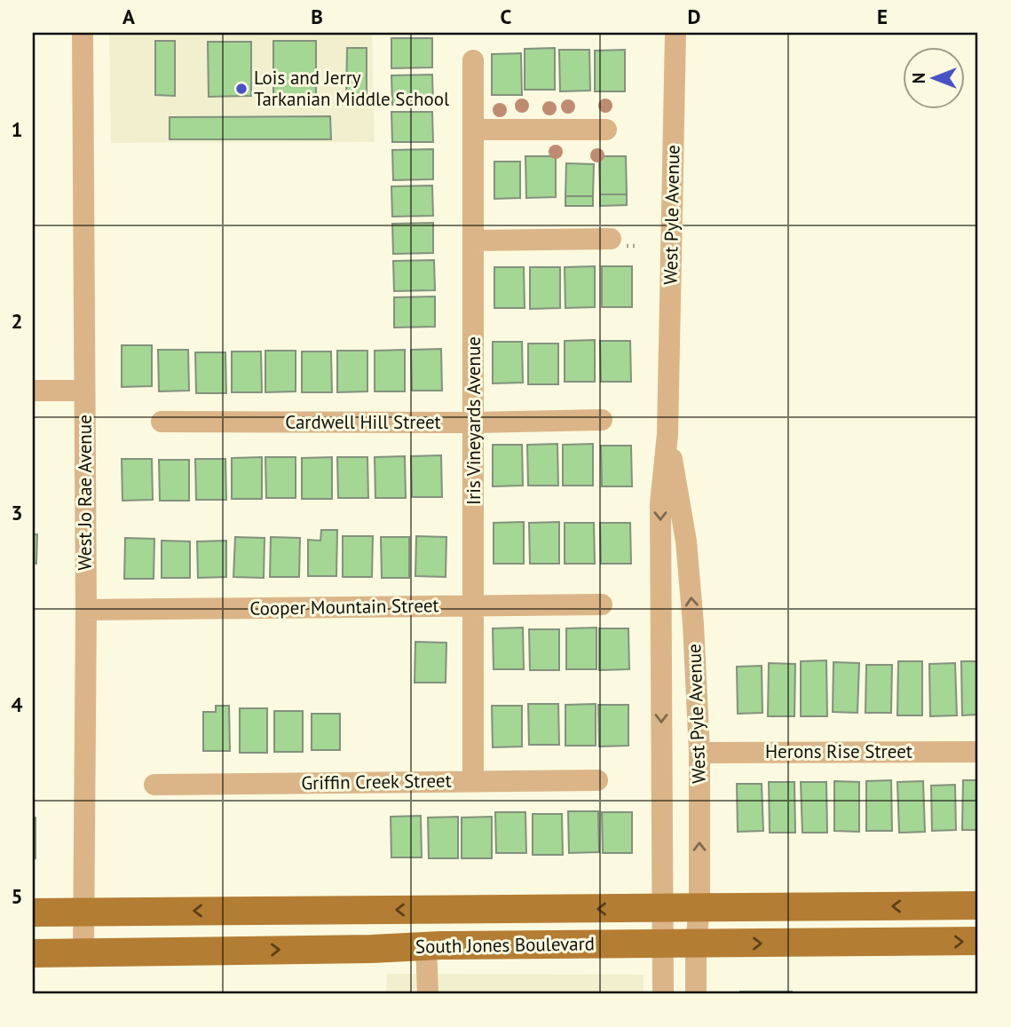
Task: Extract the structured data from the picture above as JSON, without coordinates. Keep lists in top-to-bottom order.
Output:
{
  "streets": {
    "main road": ["South Jones Boulevard"],
    "street": [
      "West Pyle Avenue",
      "Iris Vineyards Avenue",
      "Cardwell Hill Street",
      "West Jo Rae Avenue",
      "Cooper Mountain Street",
      "Herons Rise Street",
      "Griffin Creek Street"
    ]
  },
  "crossings": [
    ["West Pyle Avenue", "Herons Rise Street"],
    ["West Pyle Avenue", "South Jones Boulevard"],
    ["Iris Vineyards Avenue", "Cardwell Hill Street"],
    ["Iris Vineyards Avenue", "Cooper Mountain Street"],
    ["Iris Vineyards Avenue", "Griffin Creek Street"],
    ["West Jo Rae Avenue", "Cooper Mountain Street"],
    ["West Jo Rae Avenue", "South Jones Boulevard"]
  ],
  "places": ["Lois and Jerry Tarkanian Middle School"],
  "north": "left",
  "grid": {
    "columns": [
      "A",
      "B",
      "C",
      "D",
      "E"
    ],
    "rows": [
      "1",
      "2",
      "3",
      "4",
      "5"
    ]
  }
}
